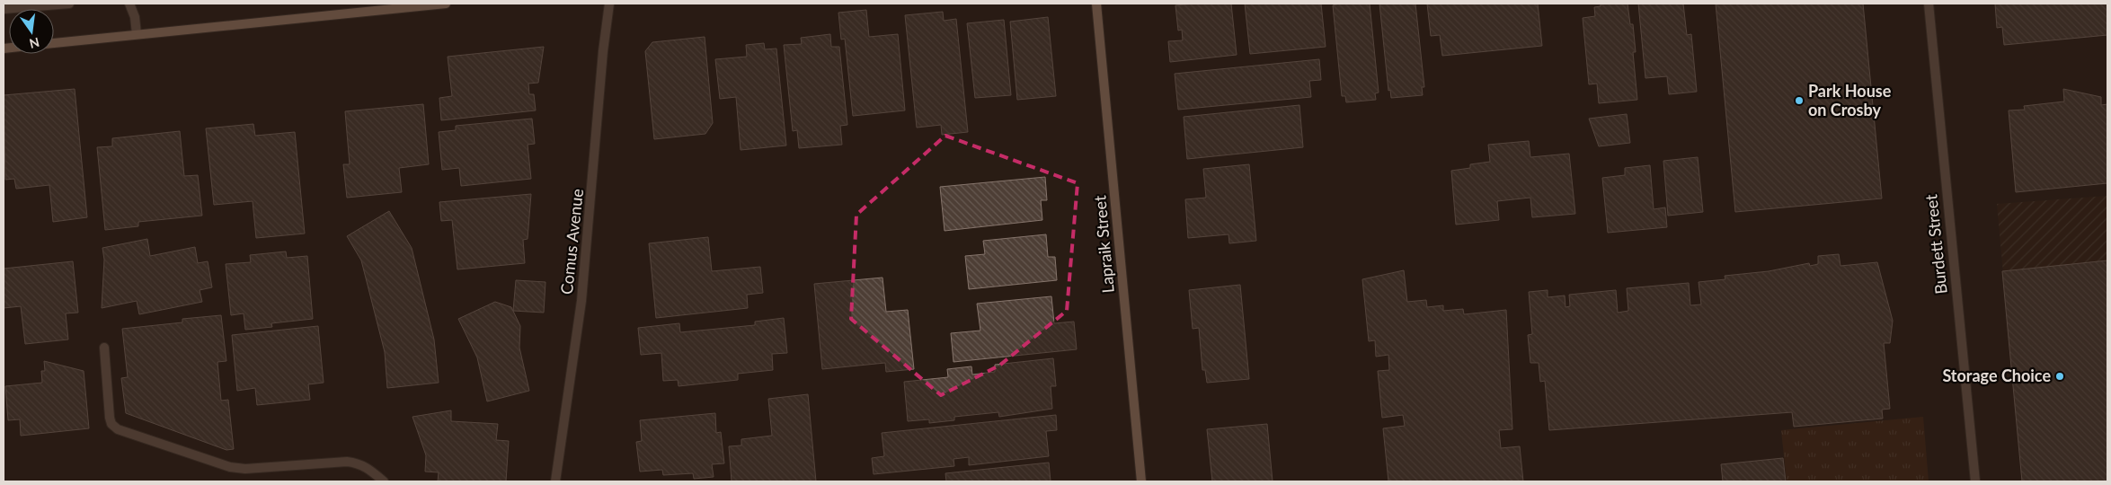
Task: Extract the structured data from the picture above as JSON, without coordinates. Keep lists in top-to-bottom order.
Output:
{
  "streets": {
    "street": ["Comus Avenue", "Lapraik Street", "Burdett Street"]
  },
  "places": ["Park House on Crosby", "Storage Choice"],
  "north": "bottom"
}
